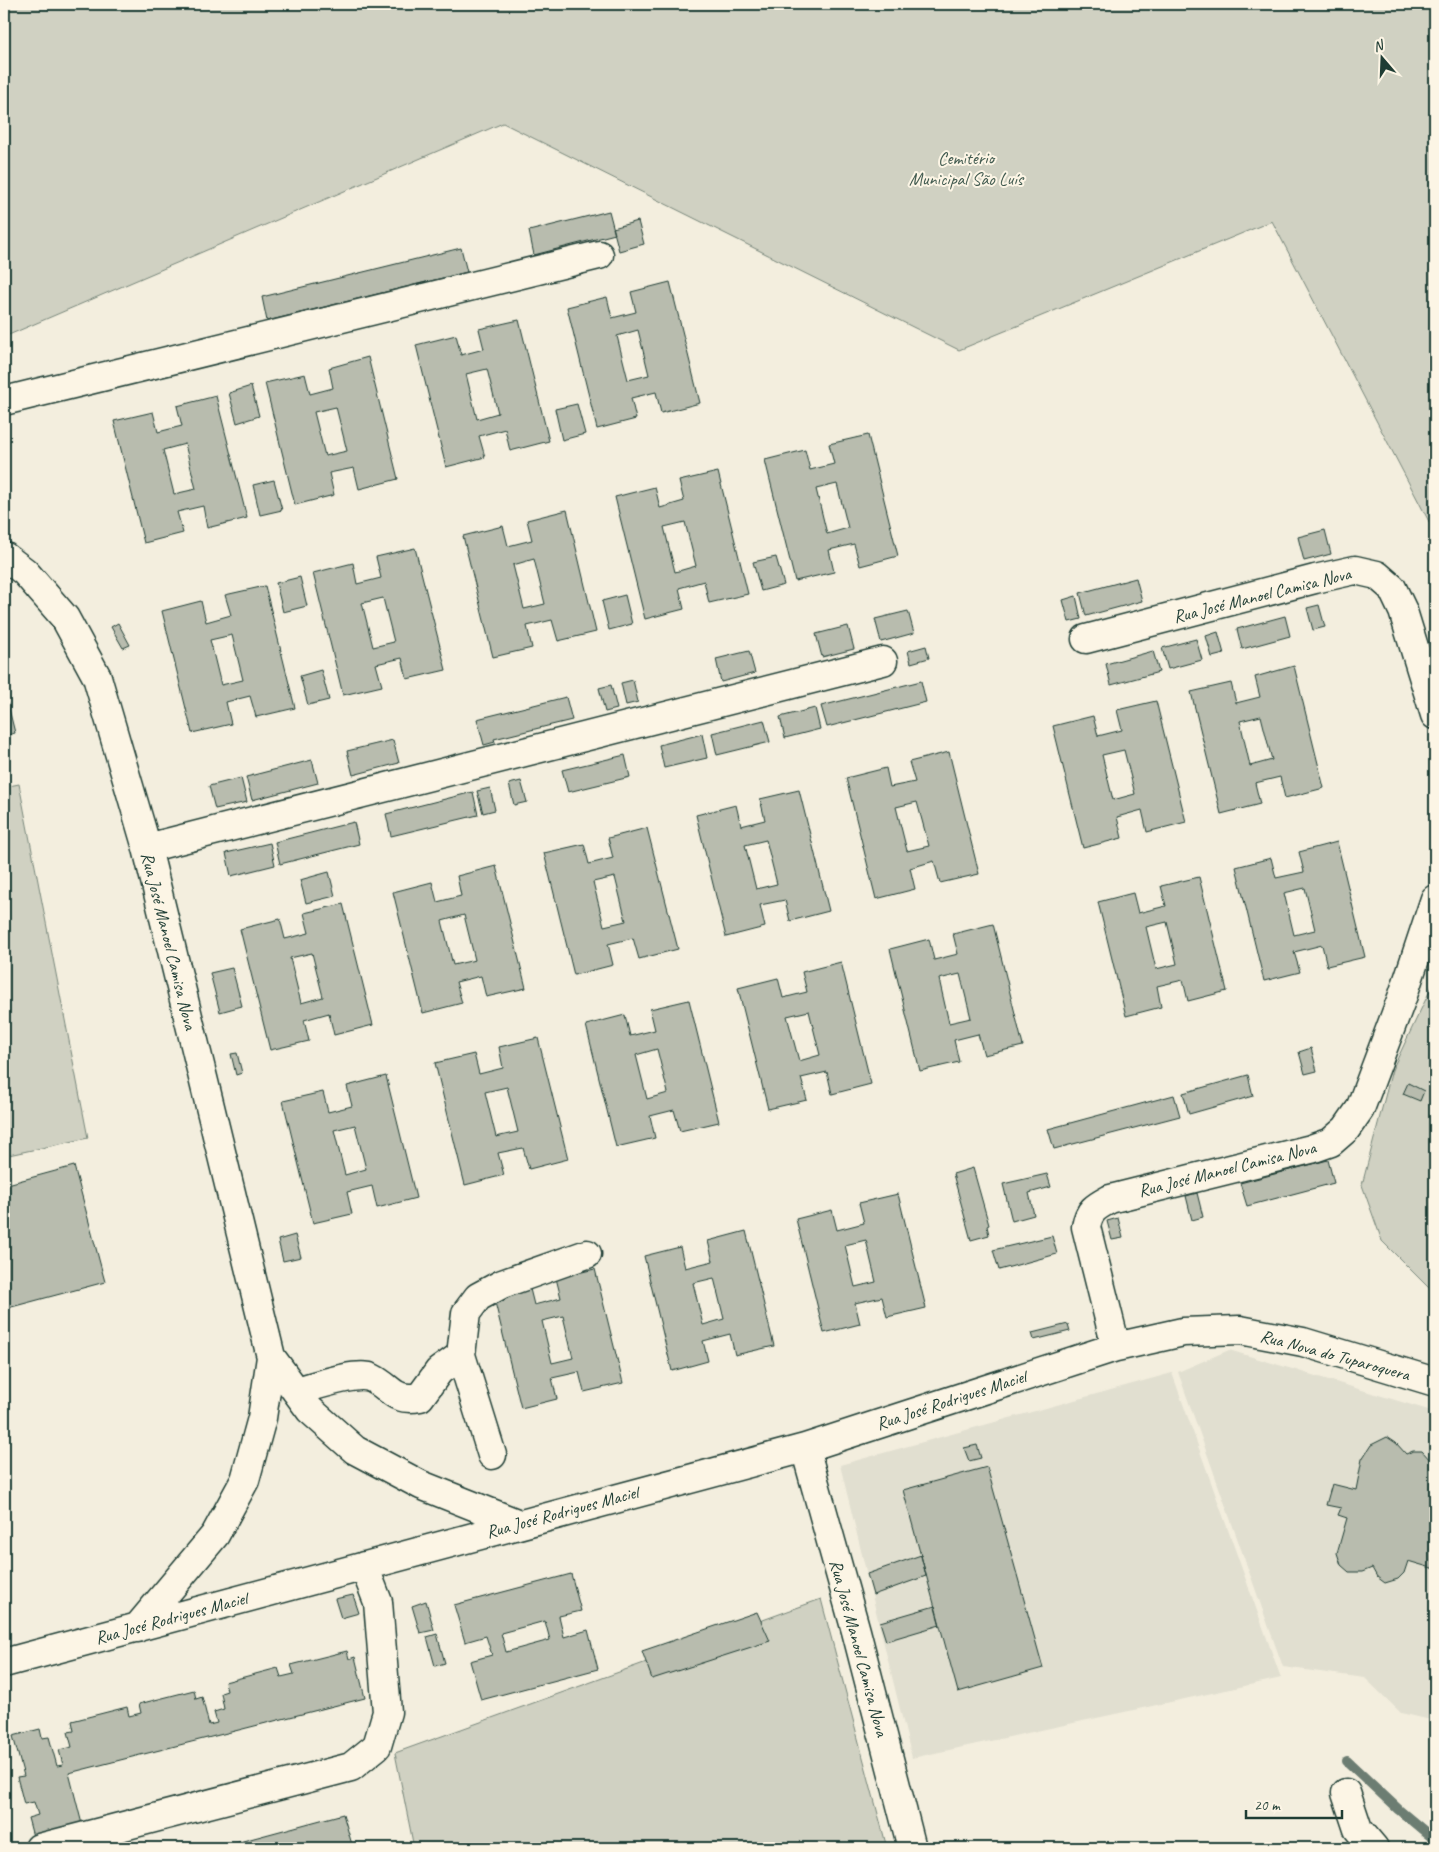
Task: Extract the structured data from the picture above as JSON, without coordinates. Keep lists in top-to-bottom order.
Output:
{
  "streets": {
    "street": ["Rua José Manoel Camisa Nova", "Rua Nova do Tuparoquera", "Rua José Rodrigues Maciel"]
  },
  "crossings": [
    ["Rua José Manoel Camisa Nova", "Rua Nova do Tuparoquera"],
    ["Rua José Manoel Camisa Nova", "Rua José Rodrigues Maciel"],
    ["Rua Nova do Tuparoquera", "Rua José Rodrigues Maciel"]
  ],
  "parks": ["Cemitério Municipal São Luís"],
  "scale_bar": "20 m",
  "north": "top"
}
